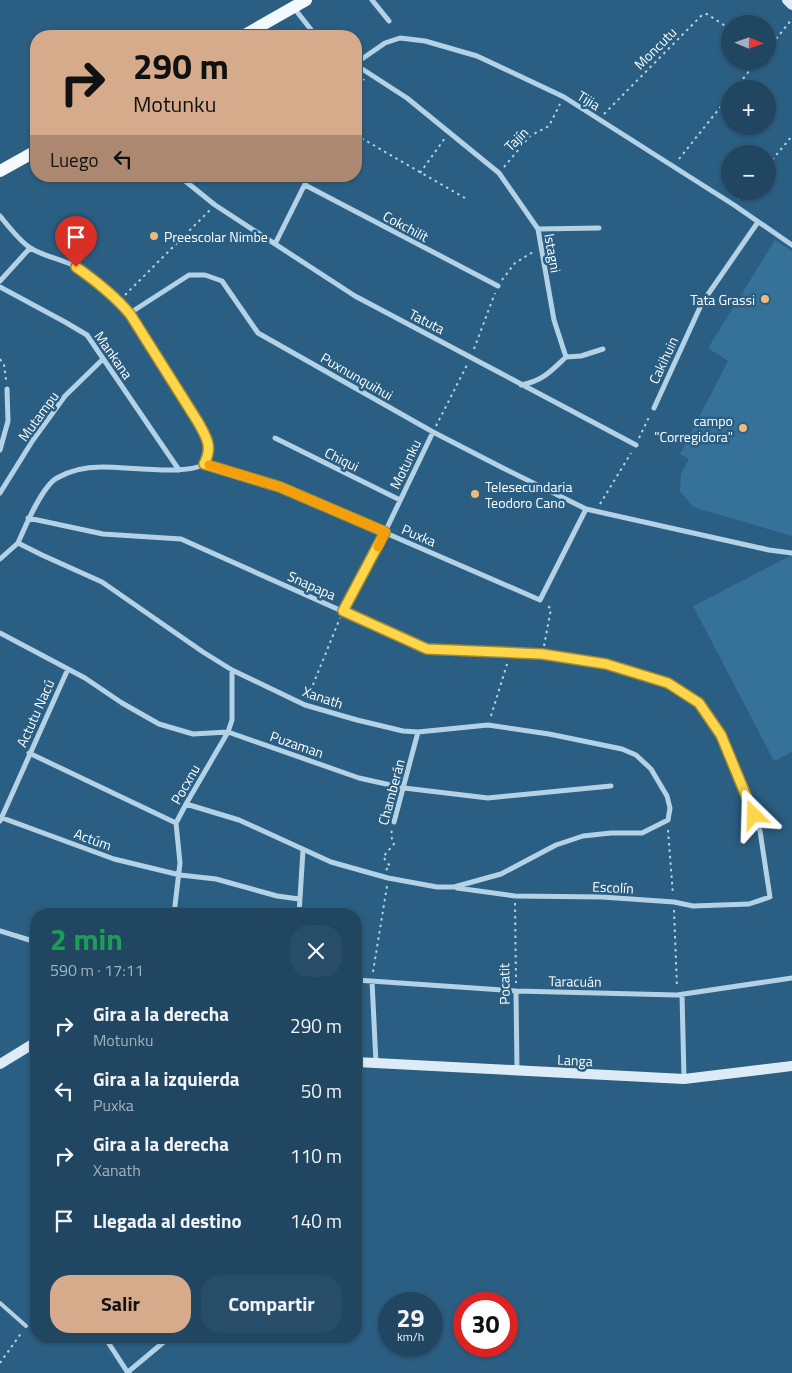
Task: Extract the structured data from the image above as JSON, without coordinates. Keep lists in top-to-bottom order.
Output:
{
  "streets": {
    "street": [
      "Tijia",
      "Cokchilit",
      "Istagni",
      "Tatuta",
      "Mankana",
      "Cakihuin",
      "Puxnunquihui",
      "Mutampu",
      "Chiqui",
      "Motunku",
      "Puxka",
      "Snapapa",
      "Xanath",
      "Actutu Nacú",
      "Puzaman",
      "Pocxnu",
      "Chamberán",
      "Actúm",
      "Escolín",
      "Taracuán",
      "Pocatit",
      "Langa"
    ],
    "path": ["Moncutu", "Tajín"]
  },
  "crossings": [
    ["Moncutu", "Tijia"],
    ["Tijia", "Tajín"],
    ["Tijia", "Cakihuin"],
    ["Tajín", "Istagni"],
    ["Cokchilit", "Motunku"],
    ["Istagni", "Motunku"],
    ["Tatuta", "Motunku"],
    ["Mankana", "Mutampu"],
    ["Puxnunquihui", "Motunku"],
    ["Chiqui", "Motunku"],
    ["Motunku", "Puxka"],
    ["Motunku", "Snapapa"],
    ["Snapapa", "Escolín"],
    ["Xanath", "Pocxnu"],
    ["Xanath", "Chamberán"],
    ["Xanath", "Escolín"],
    ["Actutu Nacú", "Puzaman"],
    ["Actutu Nacú", "Actúm"],
    ["Puzaman", "Pocxnu"],
    ["Puzaman", "Chamberán"],
    ["Pocxnu", "Actúm"],
    ["Escolín", "Pocatit"],
    ["Taracuán", "Pocatit"],
    ["Pocatit", "Langa"]
  ],
  "places": [
    "Preescolar Nimbe",
    "Tata Grassi",
    "campo \"Corregidora\"",
    "Telesecundaria Teodoro Cano"
  ],
  "north": "right",
  "page": {
    "map_buttons": ["+", "−"],
    "turn": ["290 m", "Motunku"],
    "then": "Luego",
    "heading": ["2 min", "590 m · 17:11"],
    "list": [
      {
        "name": "Gira a la derecha",
        "note": "Motunku",
        "value": "290 m"
      },
      {
        "name": "Gira a la izquierda",
        "note": "Puxka",
        "value": "50 m"
      },
      {
        "name": "Gira a la derecha",
        "note": "Xanath",
        "value": "110 m"
      },
      {
        "name": "Llegada al destino",
        "value": "140 m"
      }
    ],
    "buttons": ["Salir", "Compartir"],
    "speed": "29 km/h",
    "limit": "30"
  }
}
